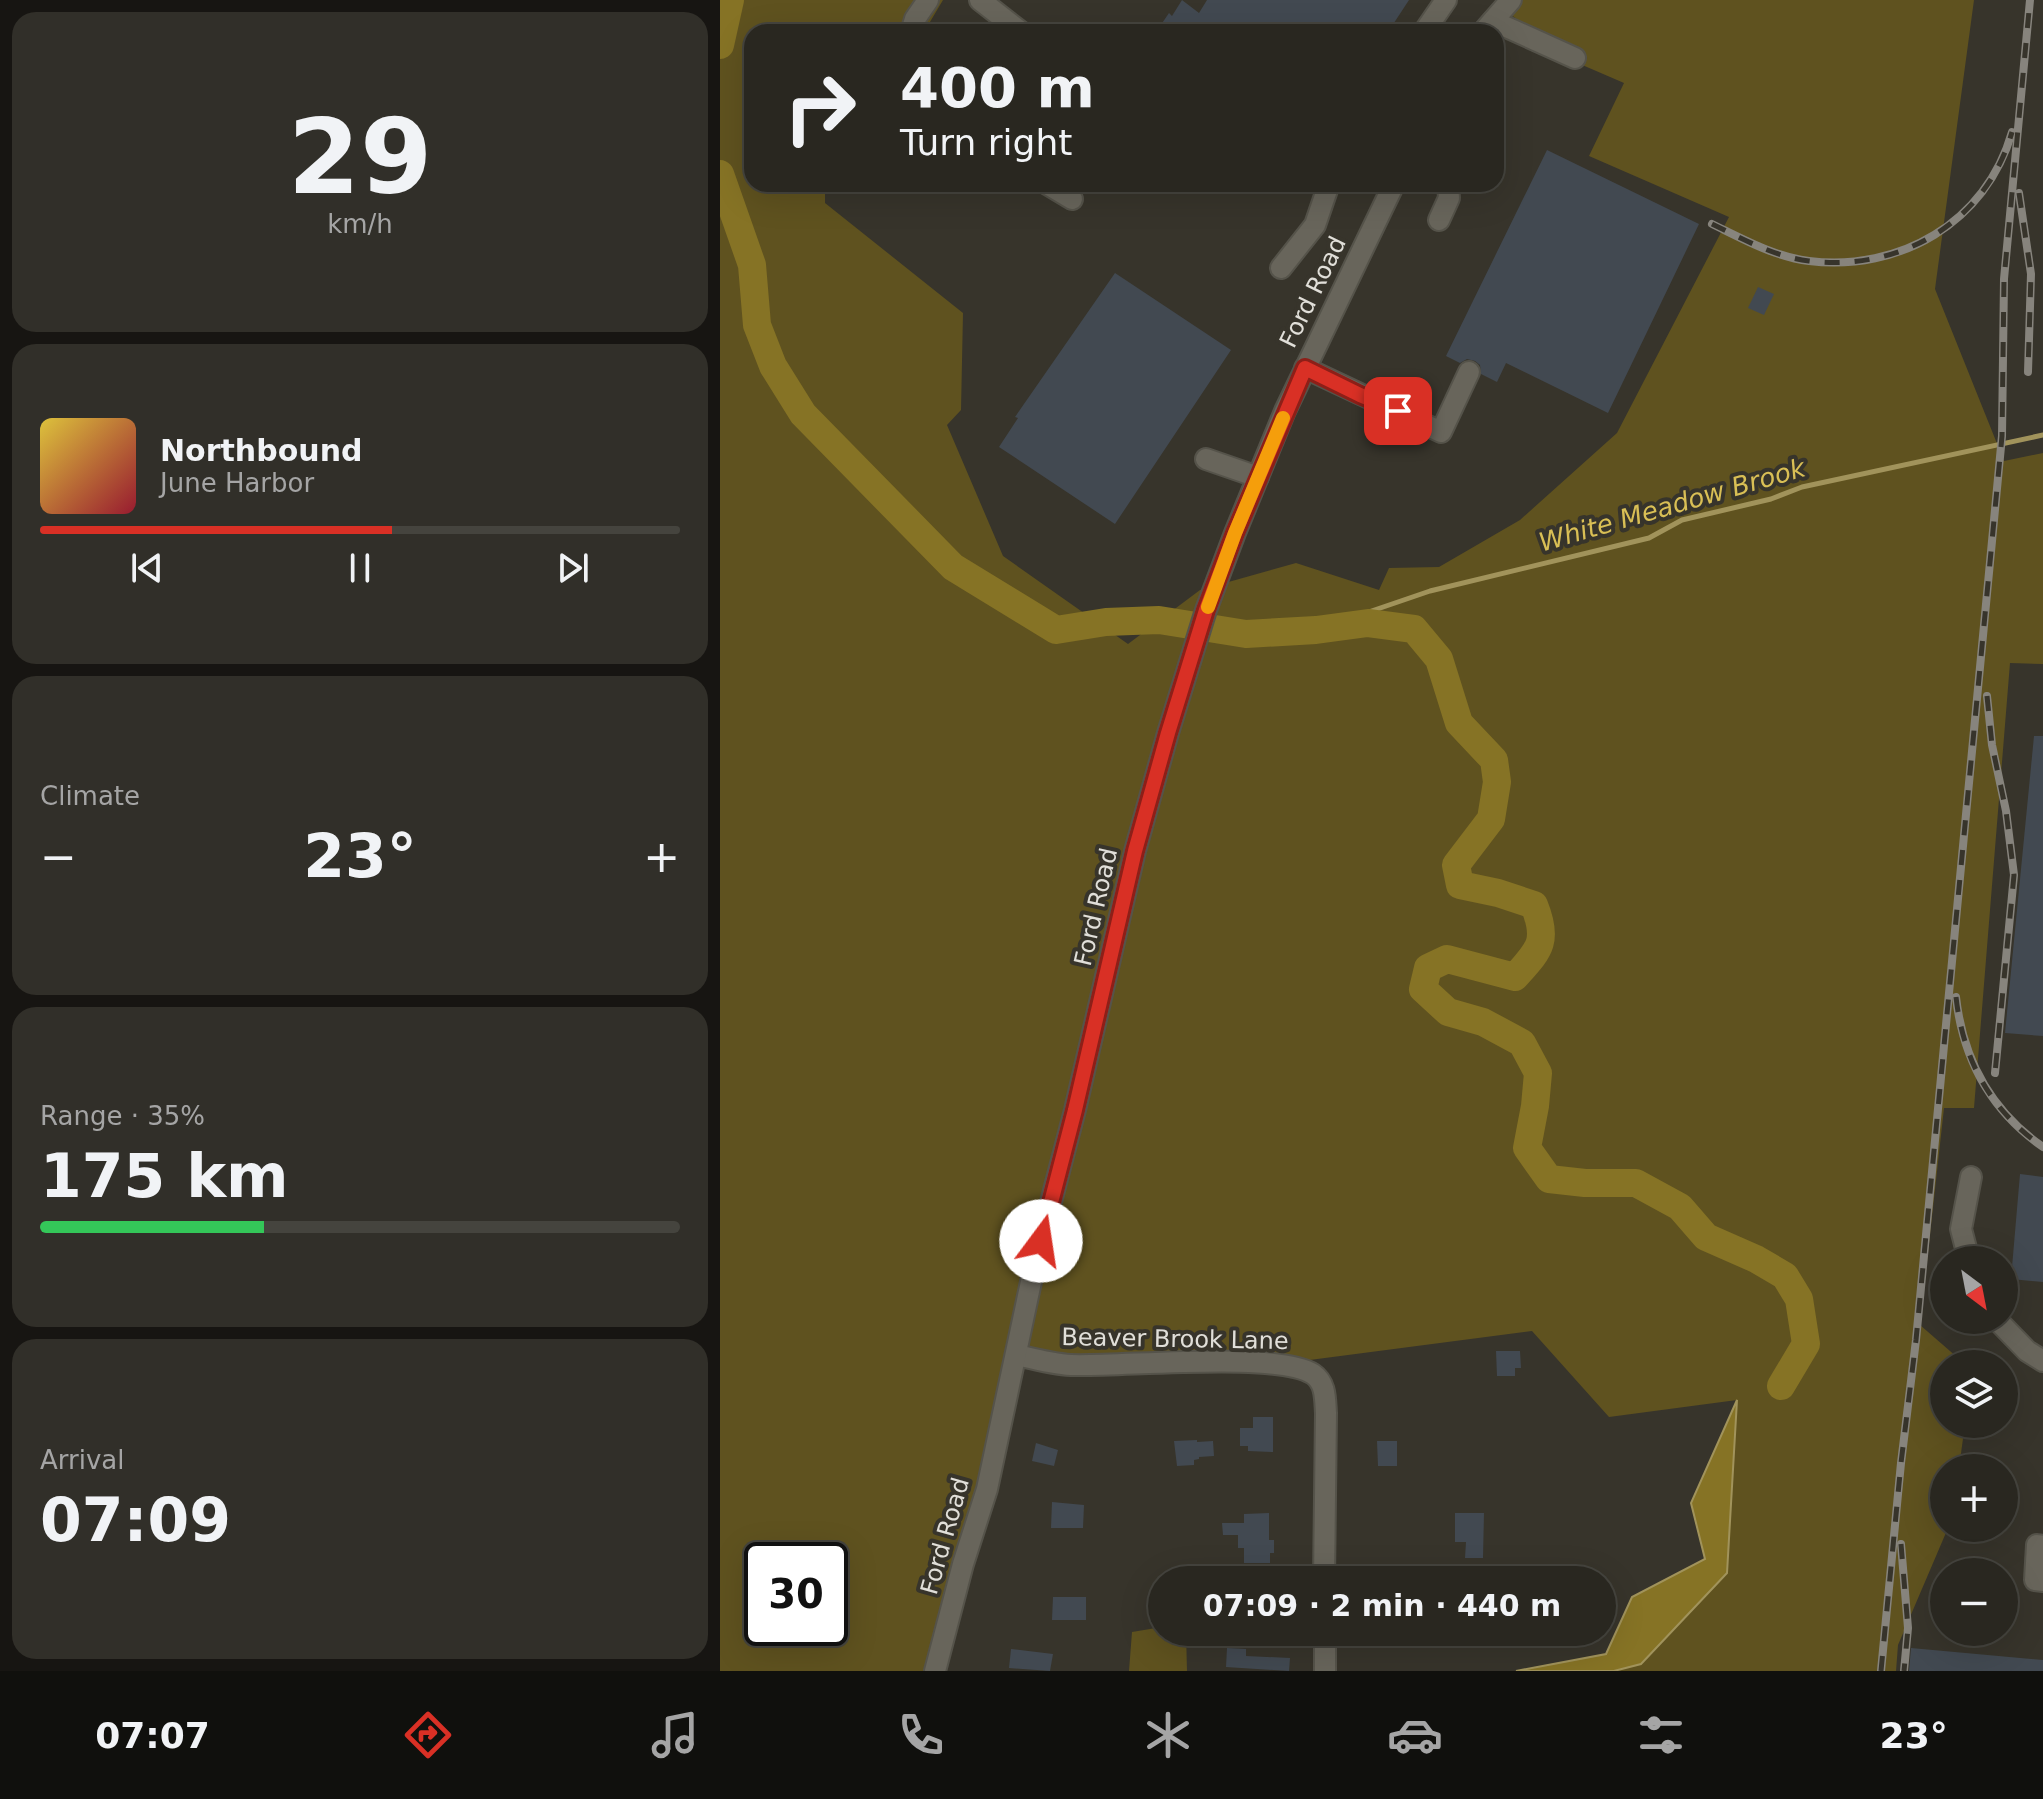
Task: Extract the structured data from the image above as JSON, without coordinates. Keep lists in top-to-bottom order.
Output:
{
  "streets": {
    "street": ["Ford Road", "Beaver Brook Lane"]
  },
  "crossings": [
    ["Ford Road", "Beaver Brook Lane"]
  ],
  "water": ["White Meadow Brook"],
  "north": "bottom right",
  "page": {
    "tile": [
      ["29", "km/h"],
      "Climate",
      ["Range · 35%", "175 km"],
      ["Arrival", "07:09"]
    ],
    "turn": ["400 m", "Turn right"],
    "song": ["Northbound", "June Harbor"],
    "heat": ["−", "23°", "+"],
    "map_buttons": ["+", "−"],
    "limit": "30",
    "trip": "07:09 · 2 min · 440 m",
    "tabs": ["07:07", "23°"]
  }
}
